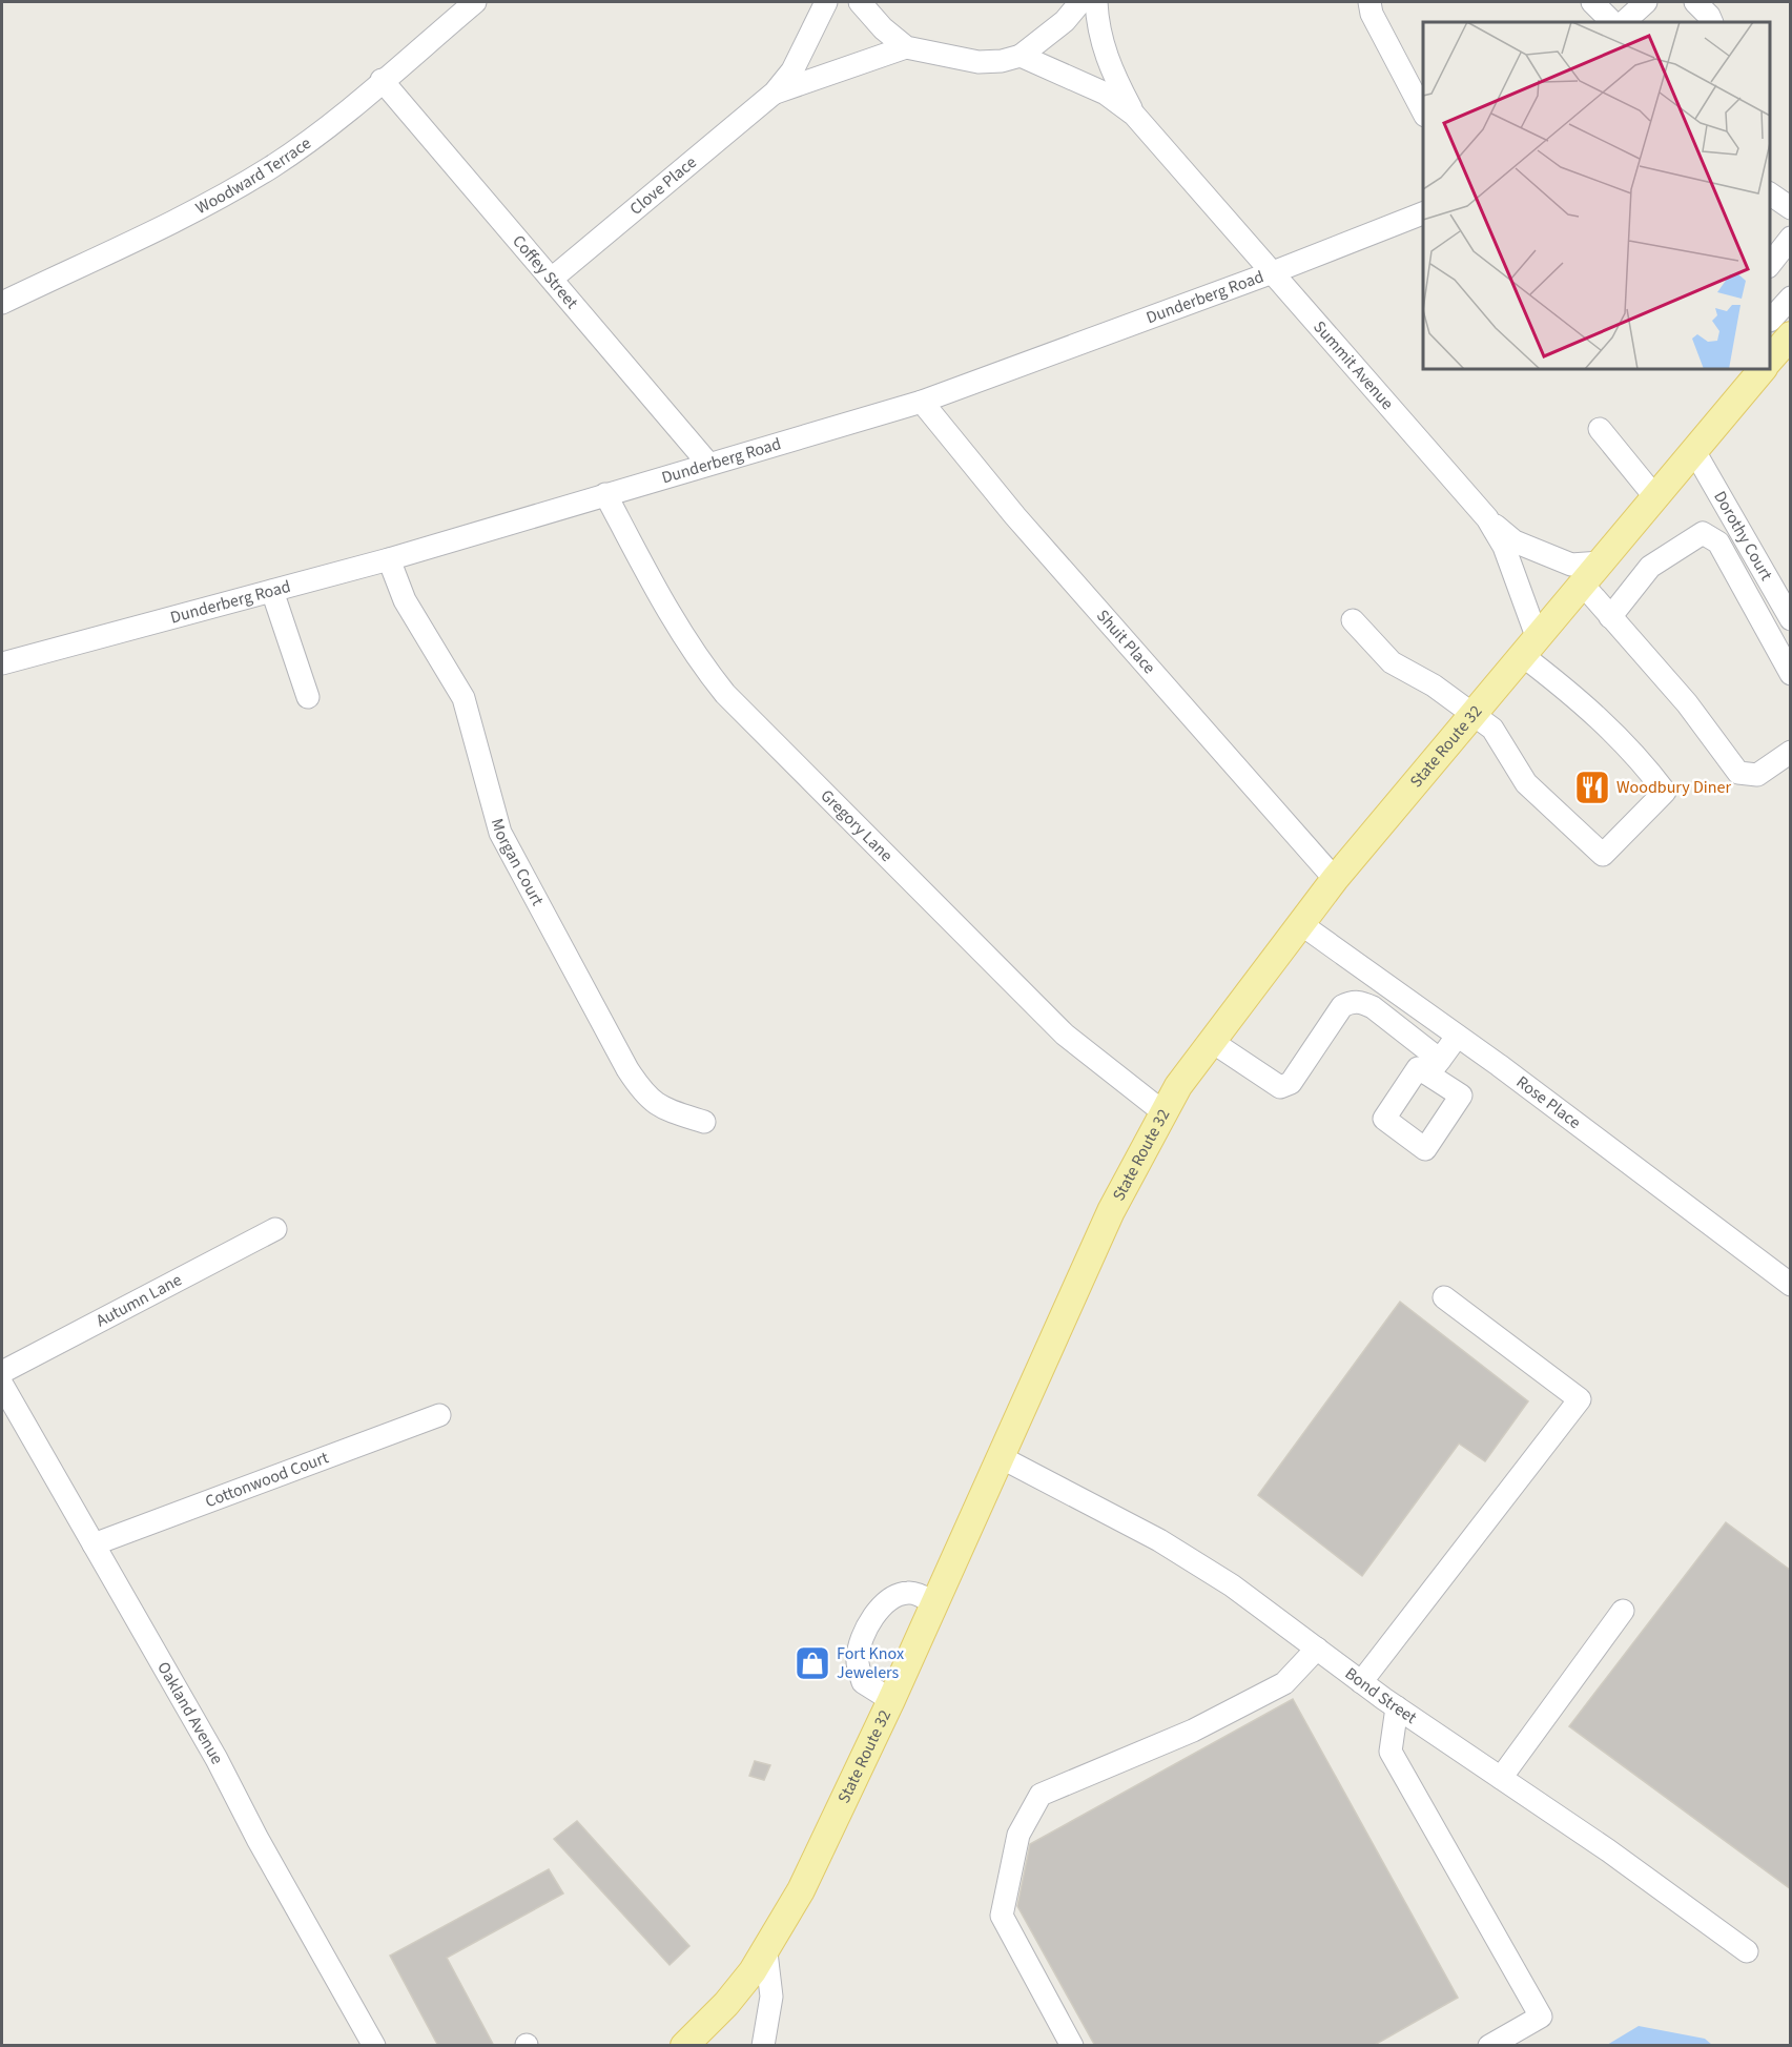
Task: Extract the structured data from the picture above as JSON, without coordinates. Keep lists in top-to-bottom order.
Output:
{
  "streets": {
    "main road": ["State Route 32"],
    "street": [
      "Woodward Terrace",
      "Clove Place",
      "Coffey Street",
      "Dunderberg Road",
      "Summit Avenue",
      "Dorothy Court",
      "Shuit Place",
      "Gregory Lane",
      "Morgan Court",
      "Rose Place",
      "Autumn Lane",
      "Cottonwood Court",
      "Bond Street",
      "Oakland Avenue"
    ]
  },
  "crossings": [
    ["Woodward Terrace", "Coffey Street"],
    ["Clove Place", "Coffey Street"],
    ["Coffey Street", "Dunderberg Road"],
    ["Dunderberg Road", "Summit Avenue"],
    ["Dunderberg Road", "Shuit Place"],
    ["Dunderberg Road", "Gregory Lane"],
    ["Dunderberg Road", "Morgan Court"],
    ["Summit Avenue", "State Route 32"],
    ["Dorothy Court", "State Route 32"],
    ["Shuit Place", "State Route 32"],
    ["State Route 32", "Gregory Lane"],
    ["State Route 32", "Rose Place"],
    ["State Route 32", "Bond Street"],
    ["Cottonwood Court", "Oakland Avenue"]
  ],
  "places": {
    "restaurant": ["Woodbury Diner"],
    "shop": ["Fort Knox Jewelers"]
  }
}
